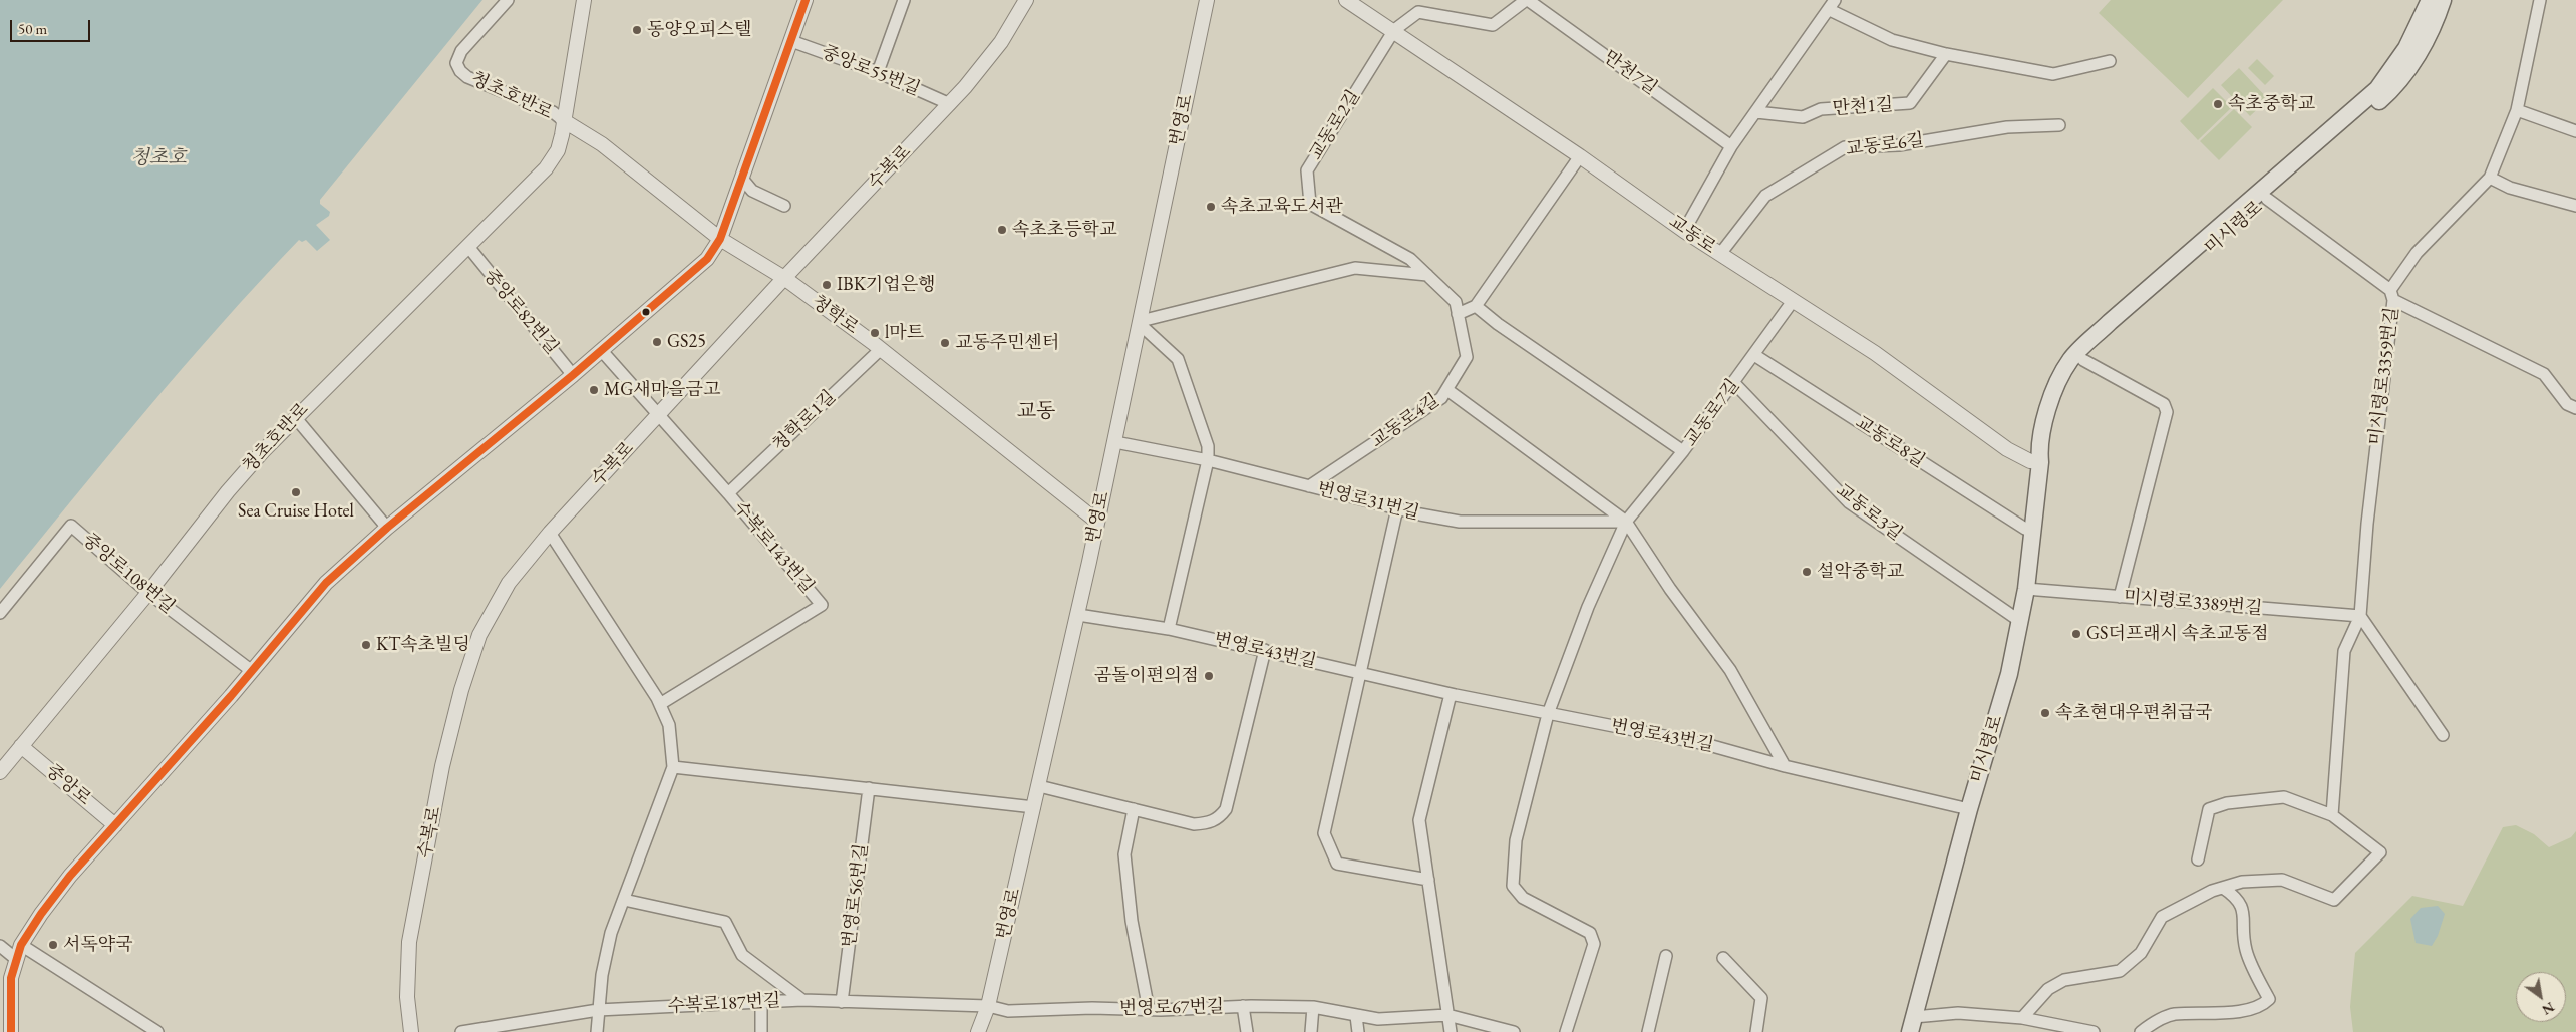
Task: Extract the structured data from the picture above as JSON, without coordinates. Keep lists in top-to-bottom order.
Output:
{
  "streets": {
    "main road": ["미시령로"],
    "street": [
      "중앙로55번길",
      "만천7길",
      "청초호반로",
      "만천1길",
      "번영로",
      "교동로2길",
      "교동로6길",
      "수복로",
      "교동로",
      "중앙로82번길",
      "청학로",
      "미시령로3359번길",
      "교동로7길",
      "청학로1길",
      "교동로4길",
      "교동로8길",
      "번영로31번길",
      "교동로3길",
      "수복로143번길",
      "중앙로108번길",
      "미시령로3389번길",
      "번영로43번길",
      "중앙로",
      "번영로56번길",
      "수복로187번길",
      "번영로67번길"
    ]
  },
  "crossings": [
    ["중앙로55번길", "수복로"],
    ["청초호반로", "중앙로82번길"],
    ["청초호반로", "청학로"],
    ["청초호반로", "중앙로108번길"],
    ["청초호반로", "중앙로"],
    ["번영로", "청학로"],
    ["번영로", "번영로31번길"],
    ["번영로", "번영로43번길"],
    ["번영로", "수복로187번길"],
    ["번영로", "번영로67번길"],
    ["교동로2길", "교동로"],
    ["교동로2길", "교동로4길"],
    ["교동로6길", "교동로"],
    ["수복로", "청학로"],
    ["수복로", "수복로143번길"],
    ["미시령로", "교동로"],
    ["미시령로", "미시령로3359번길"],
    ["미시령로", "교동로3길"],
    ["미시령로", "미시령로3389번길"],
    ["미시령로", "번영로43번길"],
    ["교동로", "교동로7길"],
    ["청학로", "청학로1길"],
    ["미시령로3359번길", "미시령로3389번길"],
    ["교동로7길", "교동로8길"],
    ["교동로7길", "번영로31번길"],
    ["교동로7길", "교동로3길"],
    ["교동로7길", "번영로43번길"],
    ["청학로1길", "수복로143번길"],
    ["교동로4길", "번영로31번길"],
    ["번영로56번길", "수복로187번길"],
    ["수복로187번길", "번영로67번길"]
  ],
  "districts": ["교동"],
  "water": ["청초호"],
  "places": [
    "동양오피스텔",
    "속초중학교",
    "속초교육도서관",
    "속초초등학교",
    "IBK기업은행",
    "l마트",
    "GS25",
    "교동주민센터",
    "MG새마을금고",
    "Sea Cruise Hotel",
    "설악중학교",
    "GS더프래시 속초교동점",
    "KT속초빌딩",
    "곰돌이편의점",
    "속초현대우편취급국",
    "서독약국"
  ],
  "scale_bar": "50 m",
  "north": "bottom right"
}
